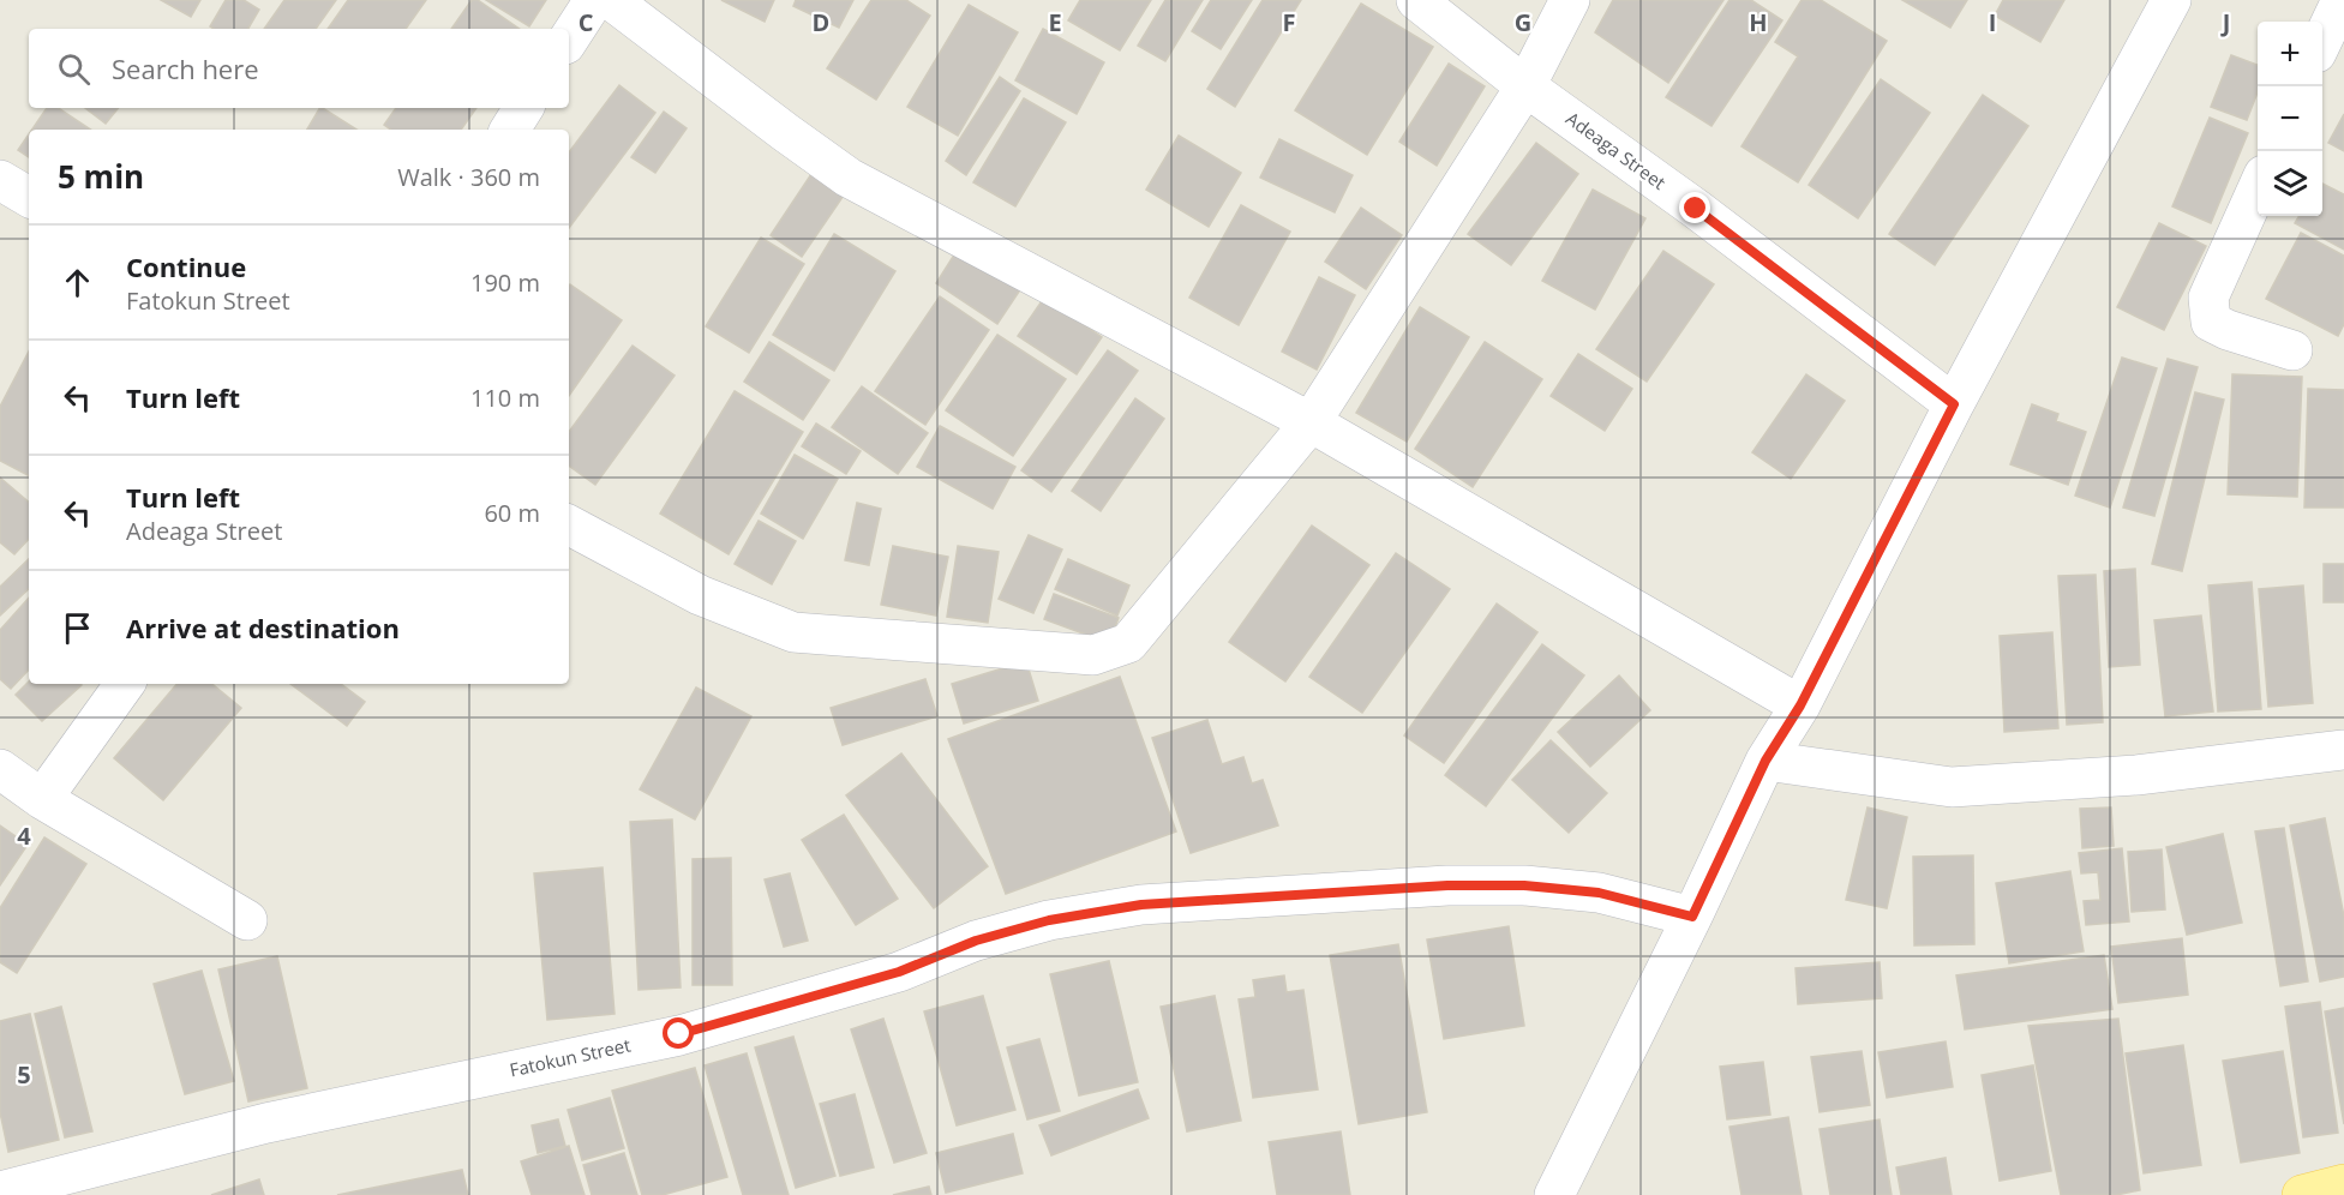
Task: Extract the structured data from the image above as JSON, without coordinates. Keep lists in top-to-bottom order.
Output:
{
  "streets": {
    "street": ["Adeaga Street", "Fatokun Street"]
  },
  "page": {
    "map_buttons": ["+", "−"],
    "search": "Search here",
    "heading": ["5 min", "Walk · 360 m"],
    "list": [
      ["Continue", "Fatokun Street", "190 m"],
      ["Turn left", "110 m"],
      ["Turn left", "Adeaga Street", "60 m"],
      "Arrive at destination"
    ]
  },
  "grid": {
    "columns": [
      "C",
      "D",
      "E",
      "F",
      "G",
      "H",
      "I",
      "J"
    ],
    "rows": ["4", "5"]
  }
}
